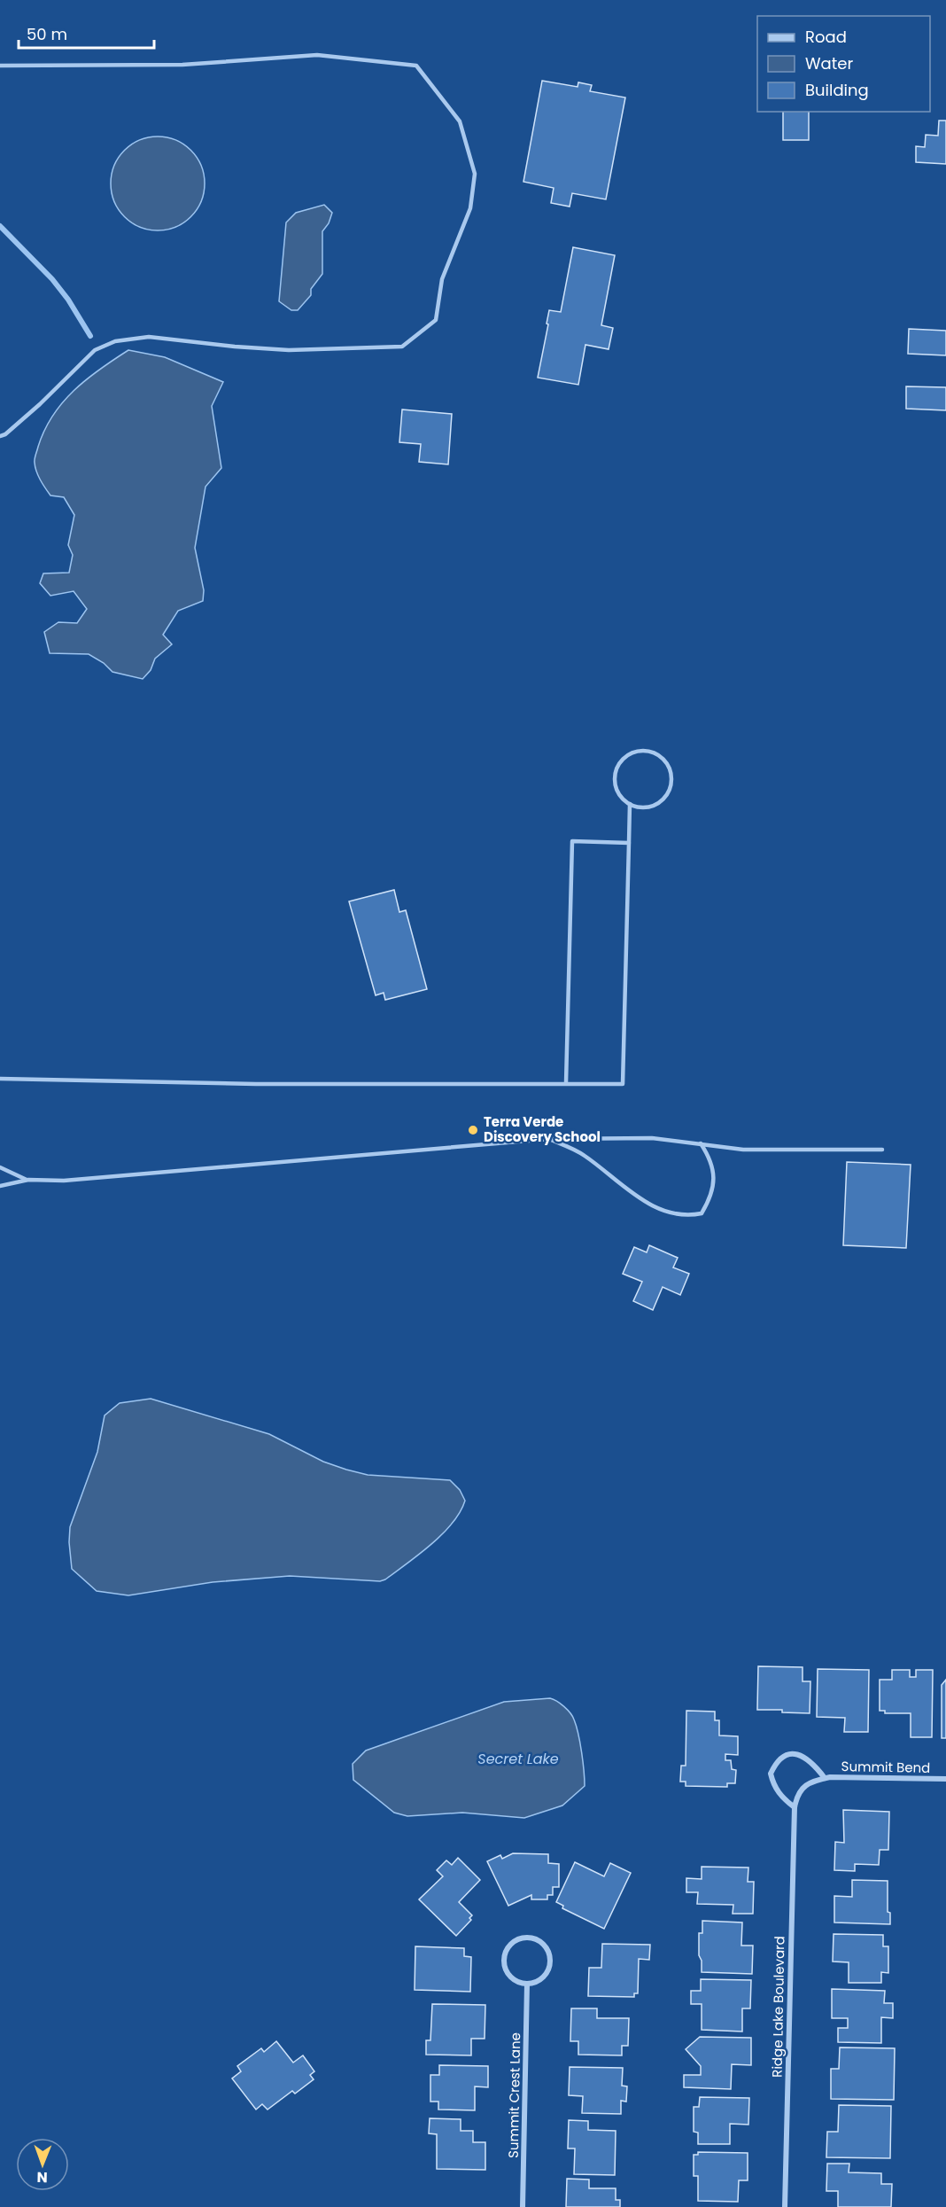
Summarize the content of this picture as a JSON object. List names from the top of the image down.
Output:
{
  "streets": {
    "street": ["Summit Bend", "Ridge Lake Boulevard", "Summit Crest Lane"]
  },
  "crossings": [
    ["Summit Bend", "Ridge Lake Boulevard"]
  ],
  "water": ["Secret Lake"],
  "places": ["Terra Verde Discovery School"],
  "legend": ["Road", "Water", "Building"],
  "scale_bar": "50 m",
  "north": "bottom"
}
